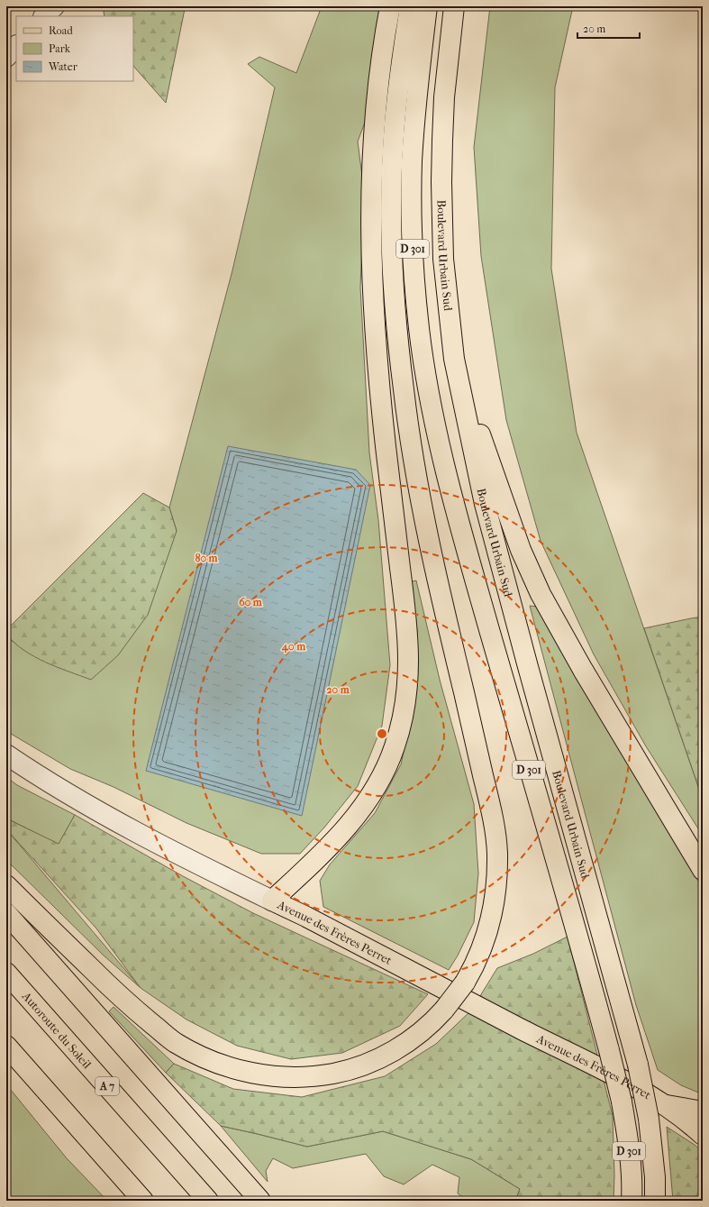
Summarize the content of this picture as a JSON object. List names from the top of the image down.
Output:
{
  "streets": {
    "main road": [
      "D 301",
      "Boulevard Urbain Sud",
      "Avenue des Frères Perret",
      "Autoroute du Soleil",
      "A 7"
    ]
  },
  "legend": ["Road", "Park", "Water"],
  "scale_bar": "20 m",
  "rings": [
    "80 m",
    "60 m",
    "40 m",
    "20 m"
  ]
}
